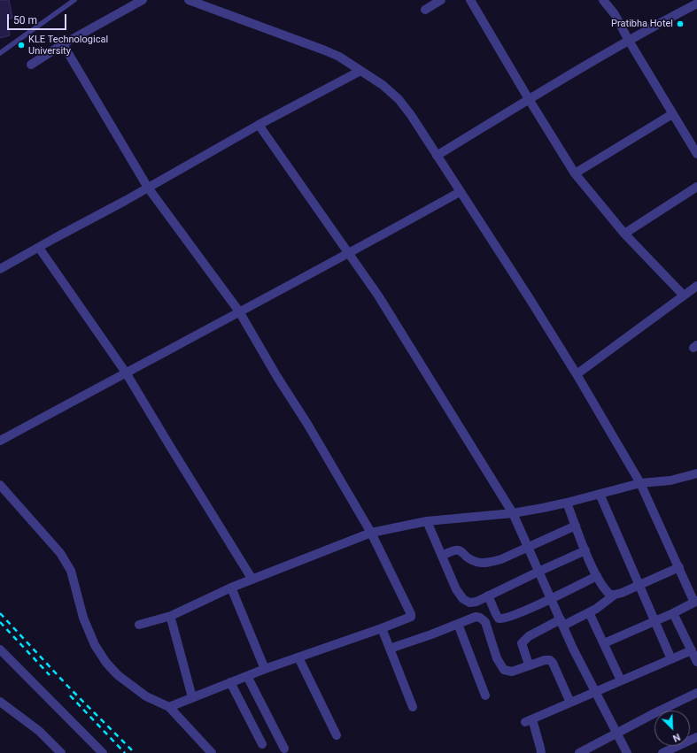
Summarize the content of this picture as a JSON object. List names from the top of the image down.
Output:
{
  "places": ["Pratibha Hotel", "KLE Technological University"],
  "scale_bar": "50 m",
  "north": "bottom right"
}
